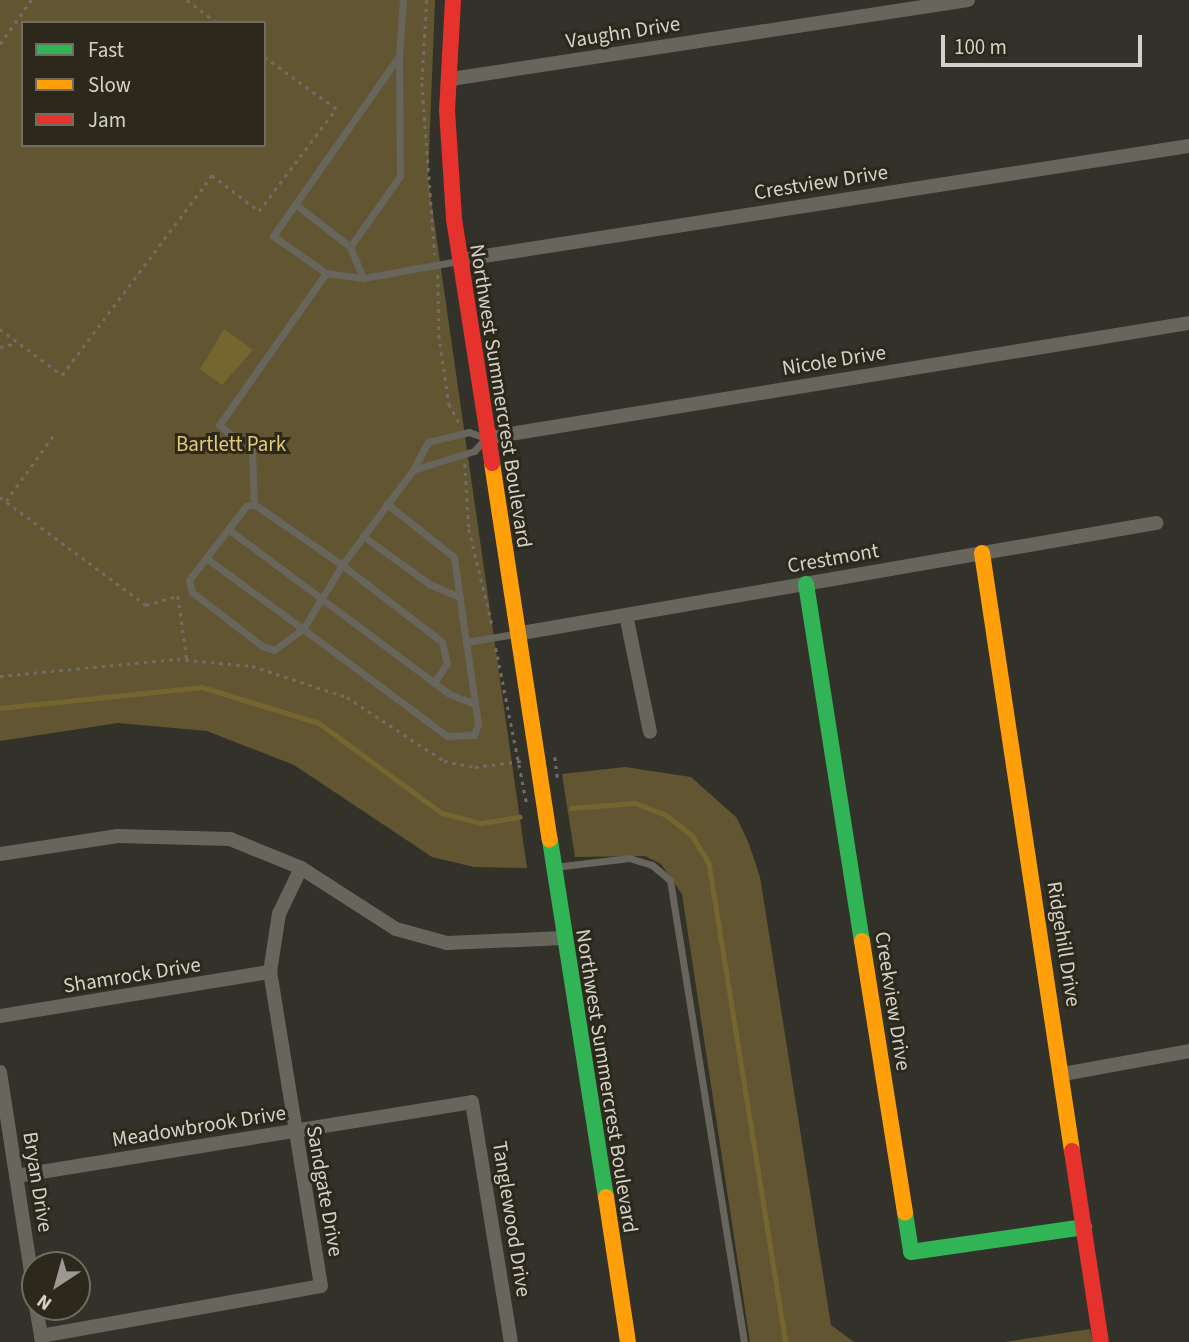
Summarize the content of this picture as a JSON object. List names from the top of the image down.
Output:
{
  "streets": {
    "street": [
      "Vaughn Drive",
      "Crestview Drive",
      "Nicole Drive",
      "Northwest Summercrest Boulevard",
      "Crestmont",
      "Ridgehill Drive",
      "Shamrock Drive",
      "Creekview Drive",
      "Meadowbrook Drive",
      "Bryan Drive",
      "Sandgate Drive",
      "Tanglewood Drive"
    ]
  },
  "crossings": [
    ["Vaughn Drive", "Northwest Summercrest Boulevard"],
    ["Crestview Drive", "Northwest Summercrest Boulevard"],
    ["Nicole Drive", "Northwest Summercrest Boulevard"],
    ["Northwest Summercrest Boulevard", "Crestmont"],
    ["Crestmont", "Ridgehill Drive"],
    ["Crestmont", "Creekview Drive"],
    ["Ridgehill Drive", "Creekview Drive"],
    ["Shamrock Drive", "Sandgate Drive"],
    ["Meadowbrook Drive", "Bryan Drive"],
    ["Meadowbrook Drive", "Sandgate Drive"],
    ["Meadowbrook Drive", "Tanglewood Drive"]
  ],
  "parks": ["Bartlett Park"],
  "legend": ["Fast", "Slow", "Jam"],
  "scale_bar": "100 m",
  "north": "bottom left"
}
